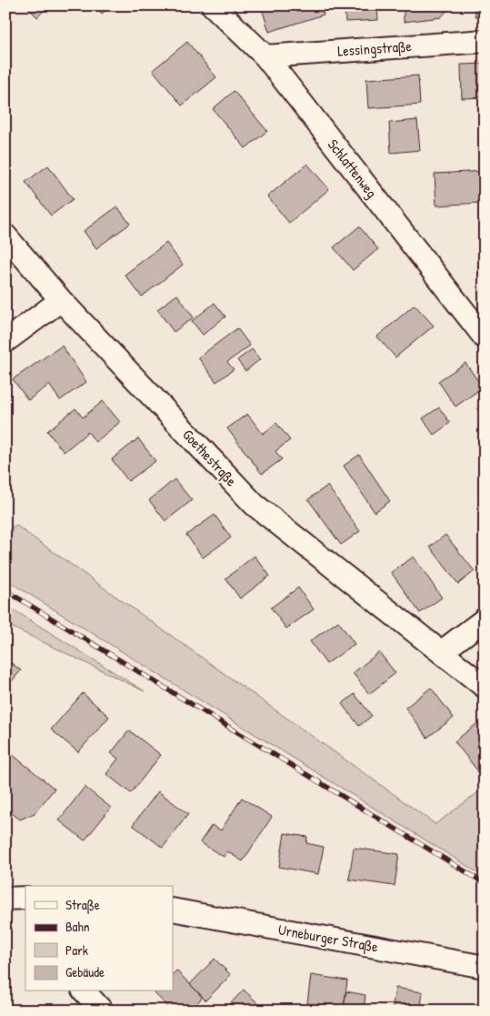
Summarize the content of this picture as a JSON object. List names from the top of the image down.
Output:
{
  "streets": {
    "street": [
      "Lessingstraße",
      "Schlattenweg",
      "Goethestraße",
      "Urneburger Straße"
    ]
  },
  "crossings": [
    ["Lessingstraße", "Schlattenweg"]
  ],
  "legend": [
    "Straße",
    "Bahn",
    "Park",
    "Gebäude"
  ]
}
